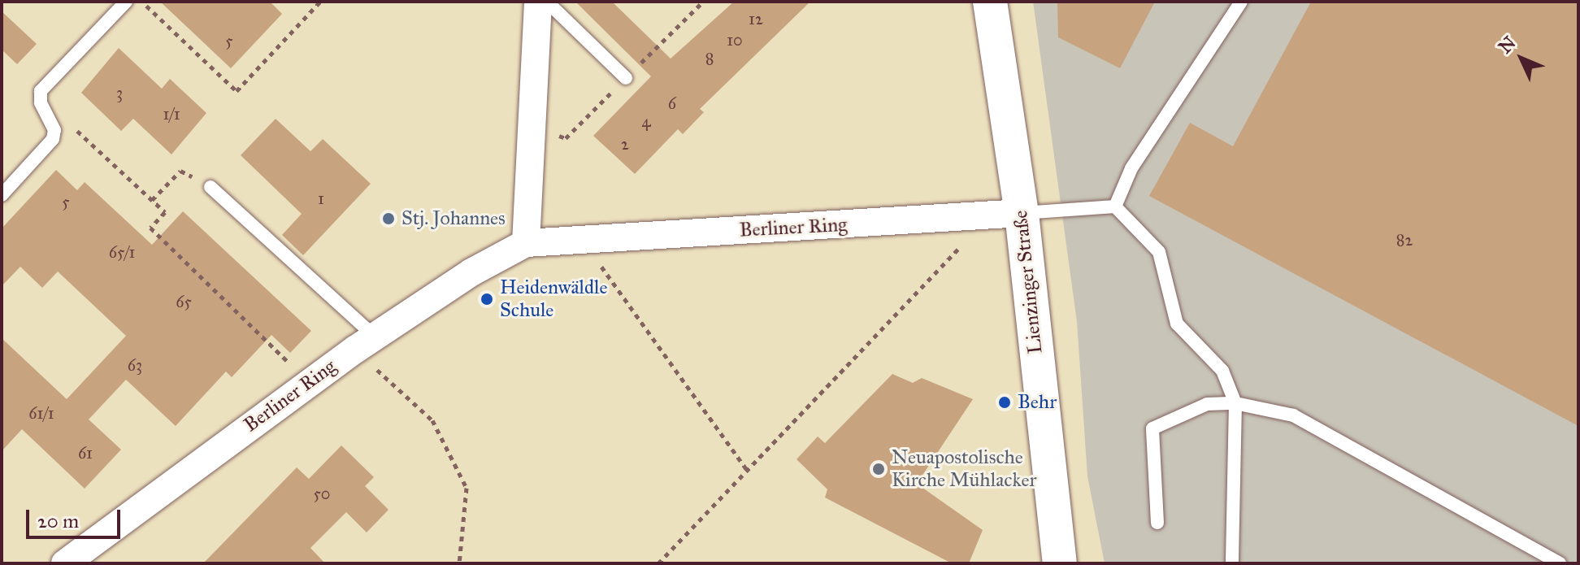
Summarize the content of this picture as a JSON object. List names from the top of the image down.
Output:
{
  "streets": {
    "street": ["Berliner Ring", "Lienzinger Straße"]
  },
  "crossings": [
    ["Berliner Ring", "Lienzinger Straße"]
  ],
  "places": [
    "Stj. Johannes",
    "Heidenwäldle Schule",
    "Behr",
    "Neuapostolische Kirche Mühlacker"
  ],
  "house_numbers": [
    "12",
    "10",
    "5",
    "8",
    "3",
    "6",
    "1/1",
    "4",
    "2",
    "1",
    "5",
    "82",
    "65/1",
    "65",
    "63",
    "61/1",
    "61",
    "50"
  ],
  "scale_bar": "20 m",
  "north": "top left"
}
